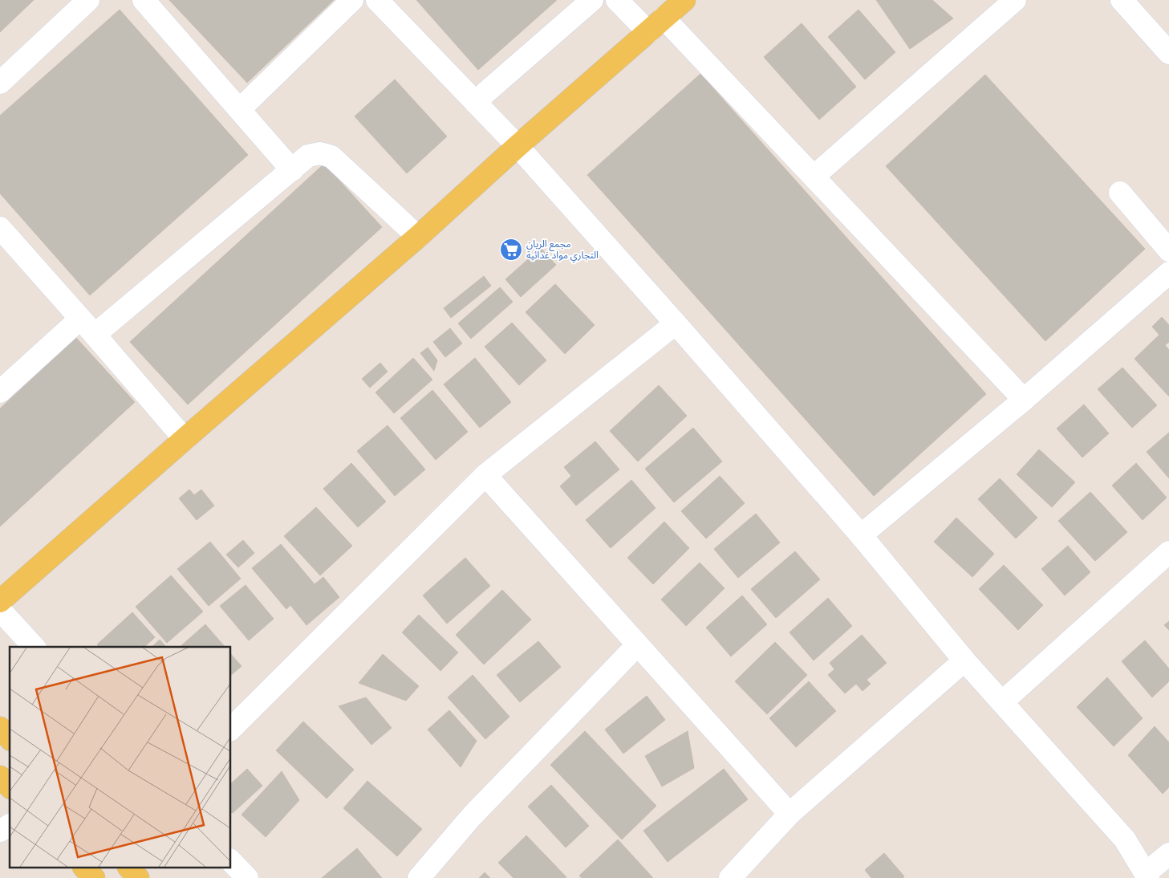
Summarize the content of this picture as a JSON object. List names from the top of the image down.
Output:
{
  "places": {
    "supermarket": ["مجمع الريان التجاري مواد غدائية"]
  }
}
